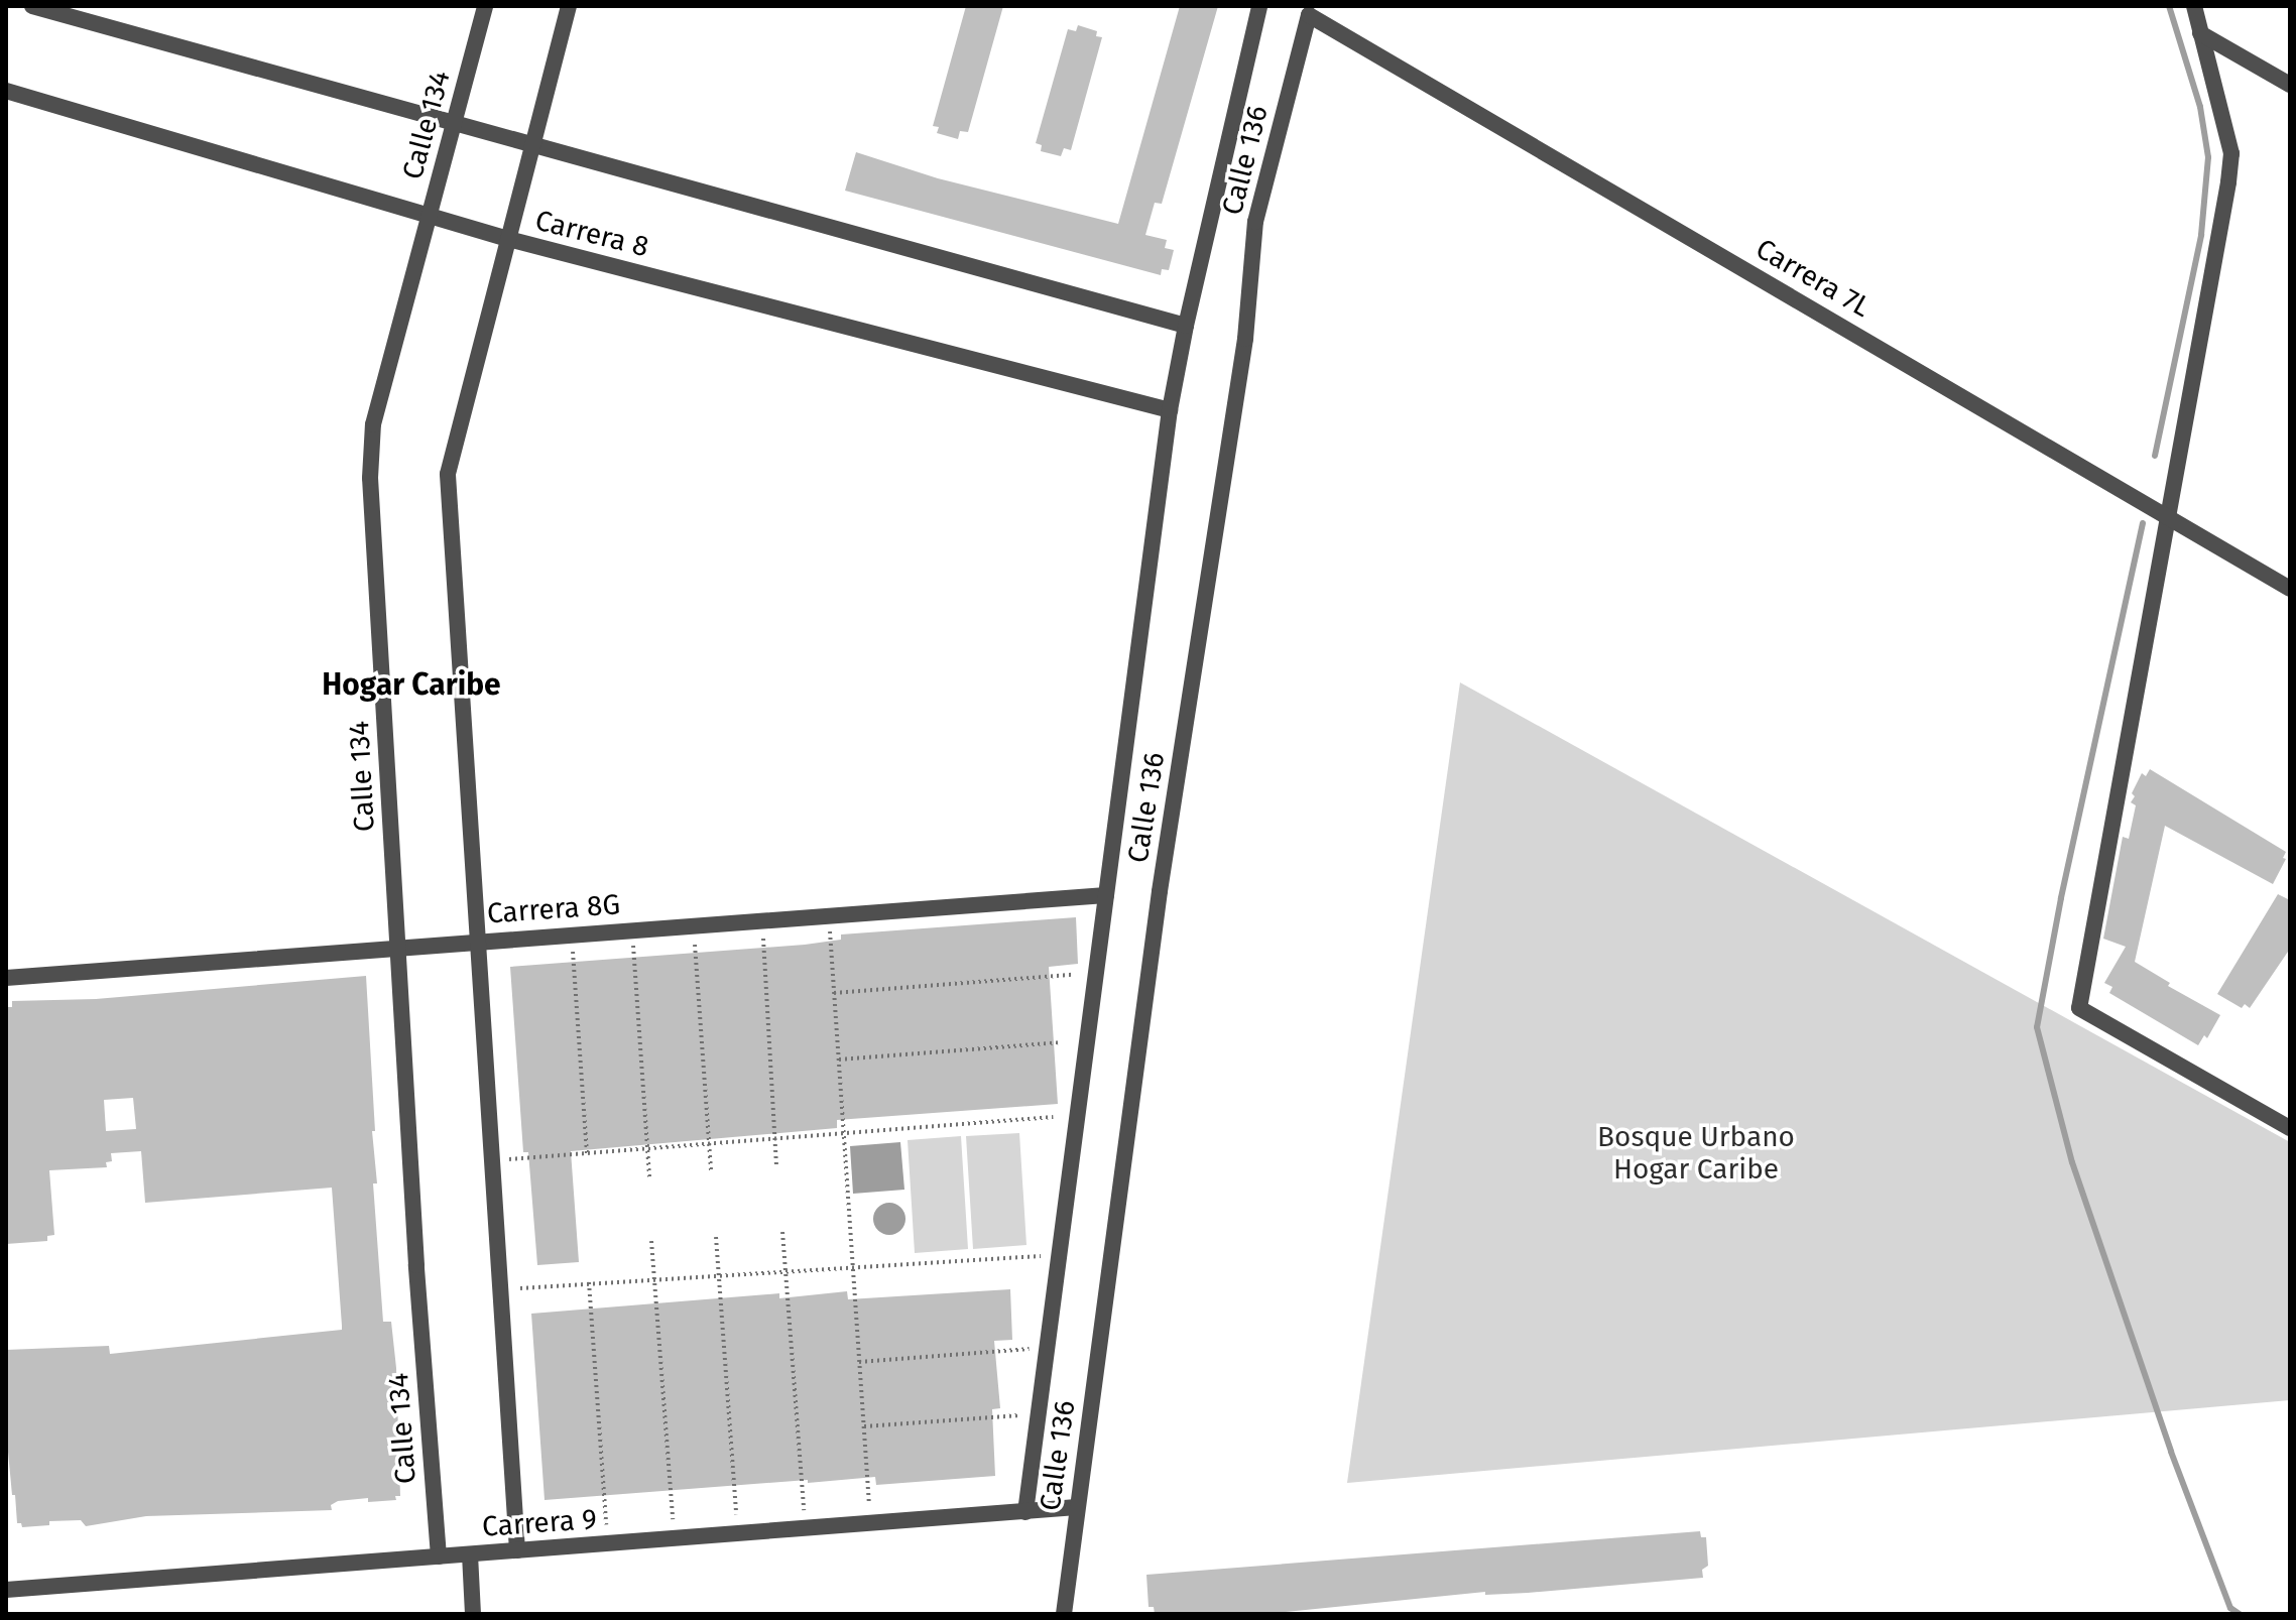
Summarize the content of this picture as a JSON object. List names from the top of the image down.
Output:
{
  "streets": {
    "street": [
      "Calle 134",
      "Calle 136",
      "Carrera 8",
      "Carrera 7L",
      "Carrera 8G",
      "Carrera 9"
    ]
  },
  "crossings": [
    ["Calle 134", "Carrera 8"],
    ["Calle 134", "Carrera 8G"],
    ["Calle 134", "Carrera 9"],
    ["Calle 136", "Carrera 8"],
    ["Calle 136", "Carrera 7L"],
    ["Calle 136", "Carrera 8G"],
    ["Calle 136", "Carrera 9"]
  ],
  "districts": ["Hogar Caribe"],
  "parks": ["Bosque Urbano Hogar Caribe"]
}
